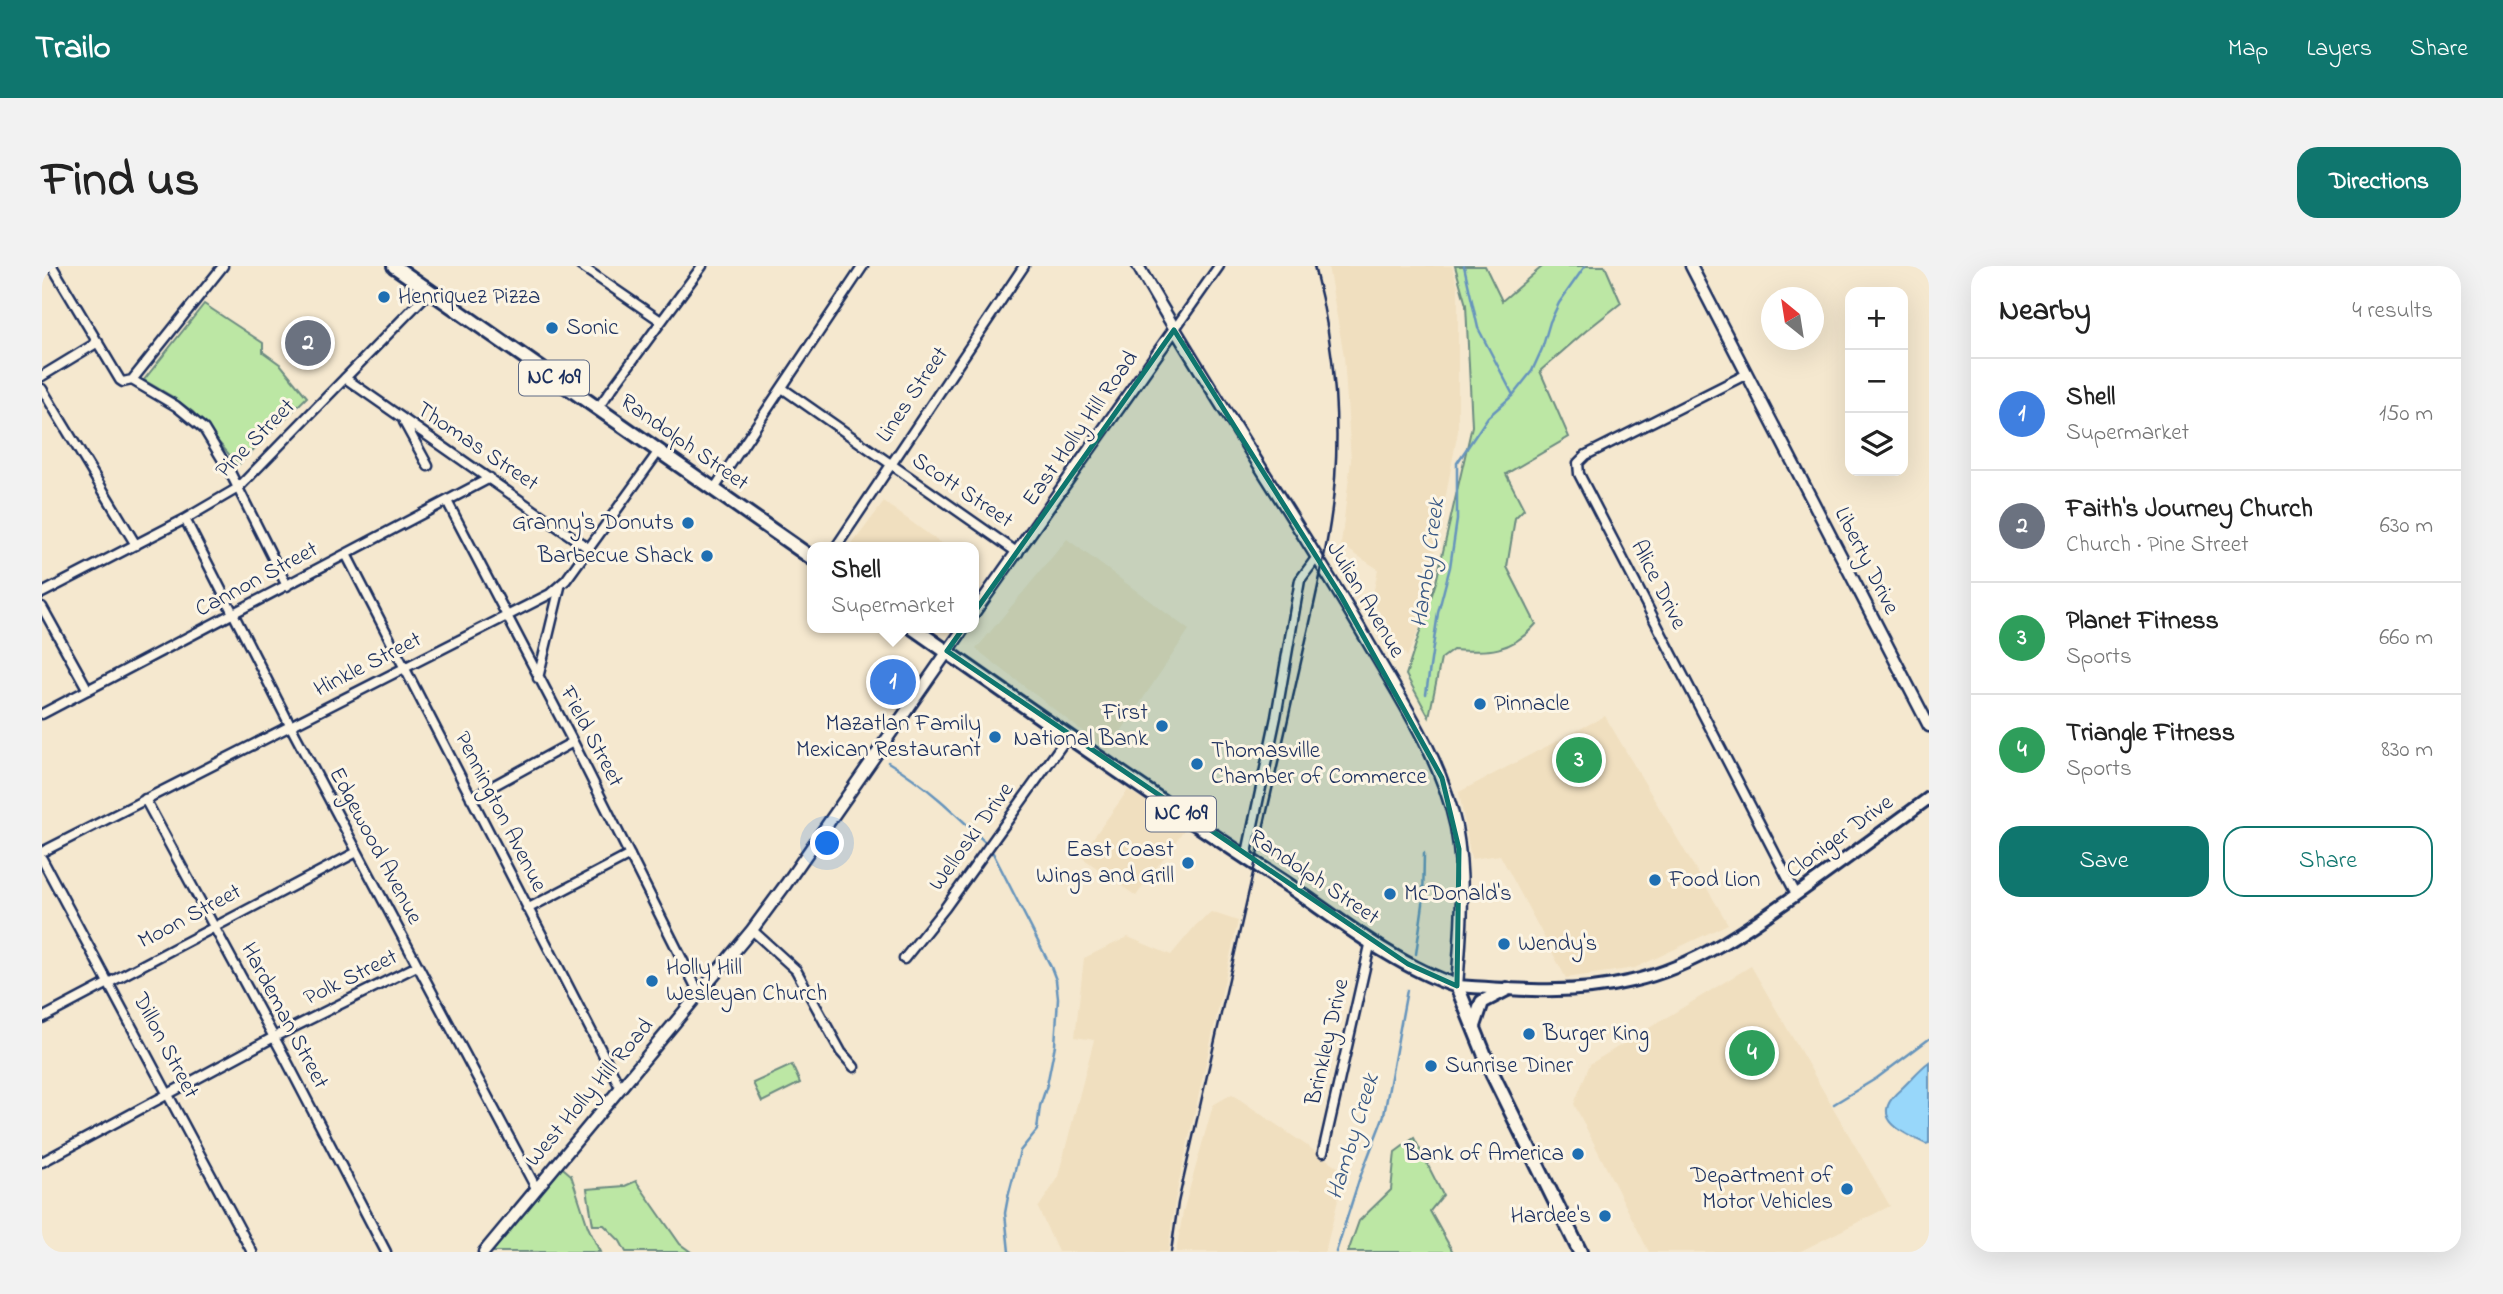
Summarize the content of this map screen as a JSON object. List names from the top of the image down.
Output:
{
  "streets": {
    "main road": ["NC 109", "Randolph Street", "Cloniger Drive"],
    "street": [
      "Lines Street",
      "East Holly Hill Road",
      "Pine Street",
      "Thomas Street",
      "Scott Street",
      "Liberty Drive",
      "Cannon Street",
      "Alice Drive",
      "Julian Avenue",
      "Hinkle Street",
      "Field Street",
      "Pennington Avenue",
      "Welloski Drive",
      "Edgewood Avenue",
      "Moon Street",
      "Polk Street",
      "Hardeman Street",
      "Brinkley Drive",
      "Dillon Street",
      "West Holly Hill Road"
    ]
  },
  "crossings": [
    ["Lines Street", "Scott Street"],
    ["East Holly Hill Road", "Scott Street"],
    ["East Holly Hill Road", "Julian Avenue"],
    ["Pine Street", "Randolph Street"],
    ["Pine Street", "Thomas Street"],
    ["Pine Street", "Edgewood Avenue"],
    ["Randolph Street", "Julian Avenue"],
    ["Randolph Street", "Hinkle Street"],
    ["Randolph Street", "Welloski Drive"],
    ["Randolph Street", "Cloniger Drive"],
    ["Randolph Street", "Brinkley Drive"],
    ["Randolph Street", "West Holly Hill Road"],
    ["Thomas Street", "Cannon Street"],
    ["Thomas Street", "Hinkle Street"],
    ["Liberty Drive", "Alice Drive"],
    ["Cannon Street", "Field Street"],
    ["Cannon Street", "Pennington Avenue"],
    ["Cannon Street", "Edgewood Avenue"],
    ["Alice Drive", "Cloniger Drive"],
    ["Julian Avenue", "Cloniger Drive"],
    ["Hinkle Street", "Field Street"],
    ["Hinkle Street", "Pennington Avenue"],
    ["Hinkle Street", "Edgewood Avenue"],
    ["Hinkle Street", "Hardeman Street"],
    ["Field Street", "West Holly Hill Road"],
    ["Pennington Avenue", "West Holly Hill Road"],
    ["Edgewood Avenue", "Moon Street"],
    ["Edgewood Avenue", "Polk Street"],
    ["Edgewood Avenue", "West Holly Hill Road"],
    ["Moon Street", "Hardeman Street"],
    ["Moon Street", "Dillon Street"],
    ["Polk Street", "Hardeman Street"],
    ["Polk Street", "Dillon Street"]
  ],
  "water": ["Hamby Creek"],
  "places": [
    "Henriquez Pizza",
    "Sonic",
    "Granny's Donuts",
    "Barbecue Shack",
    "Pinnacle",
    "First National Bank",
    "Mazatlan Family Mexican Restaurant",
    "Thomasville Chamber of Commerce",
    "East Coast Wings and Grill",
    "Food Lion",
    "McDonald's",
    "Wendy's",
    "Holly Hill Wesleyan Church",
    "Burger King",
    "Sunrise Diner",
    "Bank of America",
    "Department of Motor Vehicles",
    "Hardee's"
  ],
  "north": "top left",
  "page": {
    "header": "Trailo",
    "nav": ["Map", "Layers", "Share"],
    "title": "Find us",
    "buttons": [
      "Directions",
      ["Save", "Share"]
    ],
    "heading": ["Nearby", "4 results"],
    "map_buttons": ["+", "−"],
    "pins": [
      "2",
      "1",
      "3",
      "4"
    ],
    "list": [
      {
        "mark": "1",
        "name": "Shell",
        "note": "Supermarket",
        "value": "150 m"
      },
      {
        "mark": "2",
        "name": "Faith's Journey Church",
        "note": "Church · Pine Street",
        "value": "630 m"
      },
      {
        "mark": "3",
        "name": "Planet Fitness",
        "note": "Sports",
        "value": "660 m"
      },
      {
        "mark": "4",
        "name": "Triangle Fitness",
        "note": "Sports",
        "value": "830 m"
      }
    ],
    "popup": ["Shell", "Supermarket"]
  }
}
